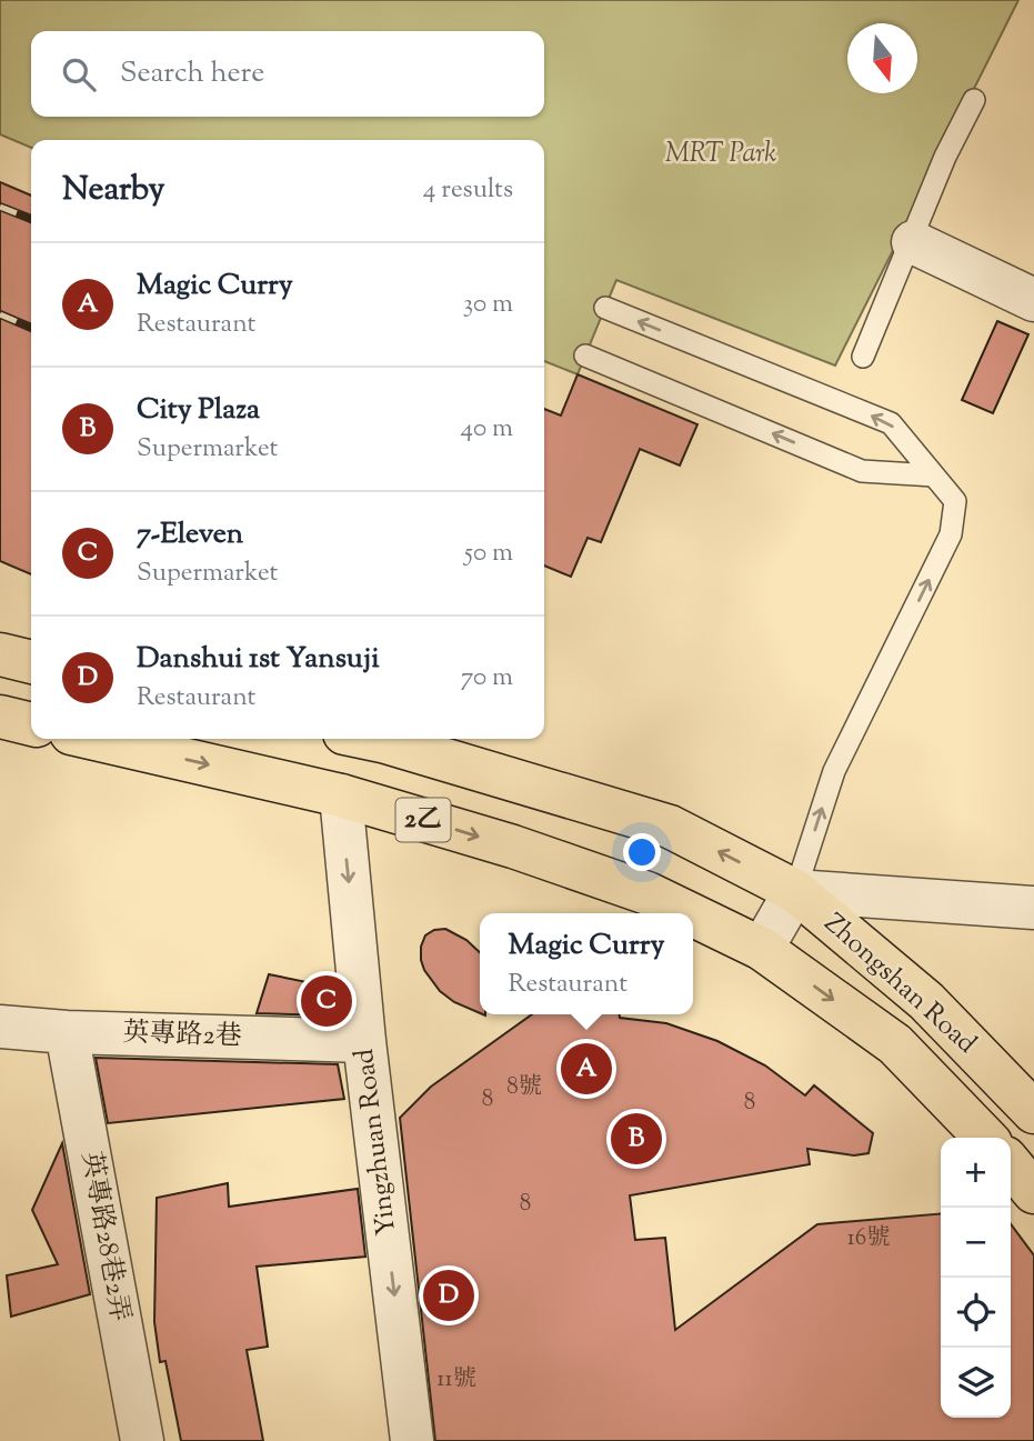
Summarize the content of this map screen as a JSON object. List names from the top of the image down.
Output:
{
  "streets": {
    "main road": ["2乙", "Zhongshan Road"],
    "street": ["英專路2巷", "Yingzhuan Road", "英專路28巷2弄"]
  },
  "crossings": [
    ["2乙", "Zhongshan Road"],
    ["2乙", "Yingzhuan Road"],
    ["英專路2巷", "Yingzhuan Road"],
    ["英專路2巷", "英專路28巷2弄"]
  ],
  "one_way": ["Yingzhuan Road"],
  "parks": ["MRT Park"],
  "house_numbers": [
    "8號",
    "8",
    "8",
    "8",
    "16號",
    "11號"
  ],
  "north": "bottom",
  "page": {
    "search": "Search here",
    "heading": ["Nearby", "4 results"],
    "list": [
      {
        "mark": "A",
        "name": "Magic Curry",
        "note": "Restaurant",
        "value": "30 m"
      },
      {
        "mark": "B",
        "name": "City Plaza",
        "note": "Supermarket",
        "value": "40 m"
      },
      {
        "mark": "C",
        "name": "7-Eleven",
        "note": "Supermarket",
        "value": "50 m"
      },
      {
        "mark": "D",
        "name": "Danshui 1st Yansuji",
        "note": "Restaurant",
        "value": "70 m"
      }
    ],
    "popup": ["Magic Curry", "Restaurant"],
    "pins": [
      "C",
      "A",
      "B",
      "D"
    ],
    "map_buttons": ["+", "−"]
  }
}
